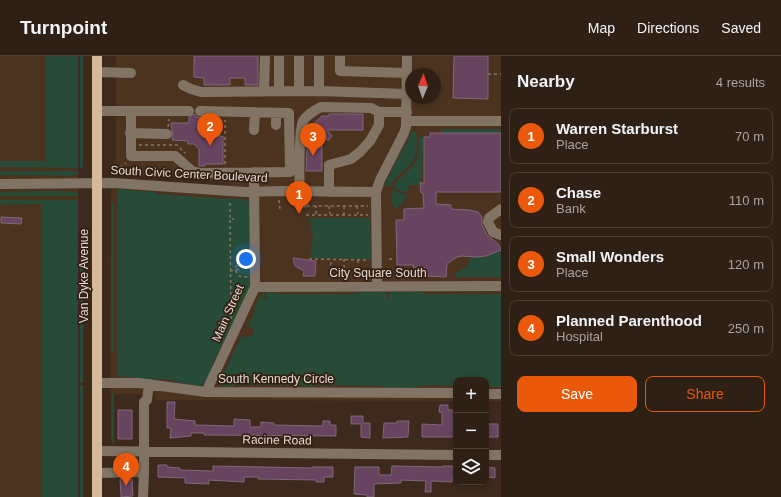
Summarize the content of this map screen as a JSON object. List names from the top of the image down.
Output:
{
  "streets": {
    "main road": ["Van Dyke Avenue"],
    "street": [
      "South Civic Center Boulevard",
      "City Square South",
      "Main Street",
      "South Kennedy Circle",
      "Racine Road"
    ]
  },
  "crossings": [
    ["South Civic Center Boulevard", "Van Dyke Avenue"],
    ["South Civic Center Boulevard", "Main Street"],
    ["City Square South", "Main Street"],
    ["Van Dyke Avenue", "South Kennedy Circle"],
    ["Van Dyke Avenue", "Racine Road"],
    ["Main Street", "South Kennedy Circle"]
  ],
  "north": "top",
  "page": {
    "header": "Turnpoint",
    "nav": ["Map", "Directions", "Saved"],
    "heading": ["Nearby", "4 results"],
    "list": [
      {
        "mark": "1",
        "name": "Warren Starburst",
        "note": "Place",
        "value": "70 m"
      },
      {
        "mark": "2",
        "name": "Chase",
        "note": "Bank",
        "value": "110 m"
      },
      {
        "mark": "3",
        "name": "Small Wonders",
        "note": "Place",
        "value": "120 m"
      },
      {
        "mark": "4",
        "name": "Planned Parenthood",
        "note": "Hospital",
        "value": "250 m"
      }
    ],
    "pins": [
      "2",
      "3",
      "1",
      "4"
    ],
    "buttons": ["Save", "Share"],
    "map_buttons": ["+", "−"]
  }
}
